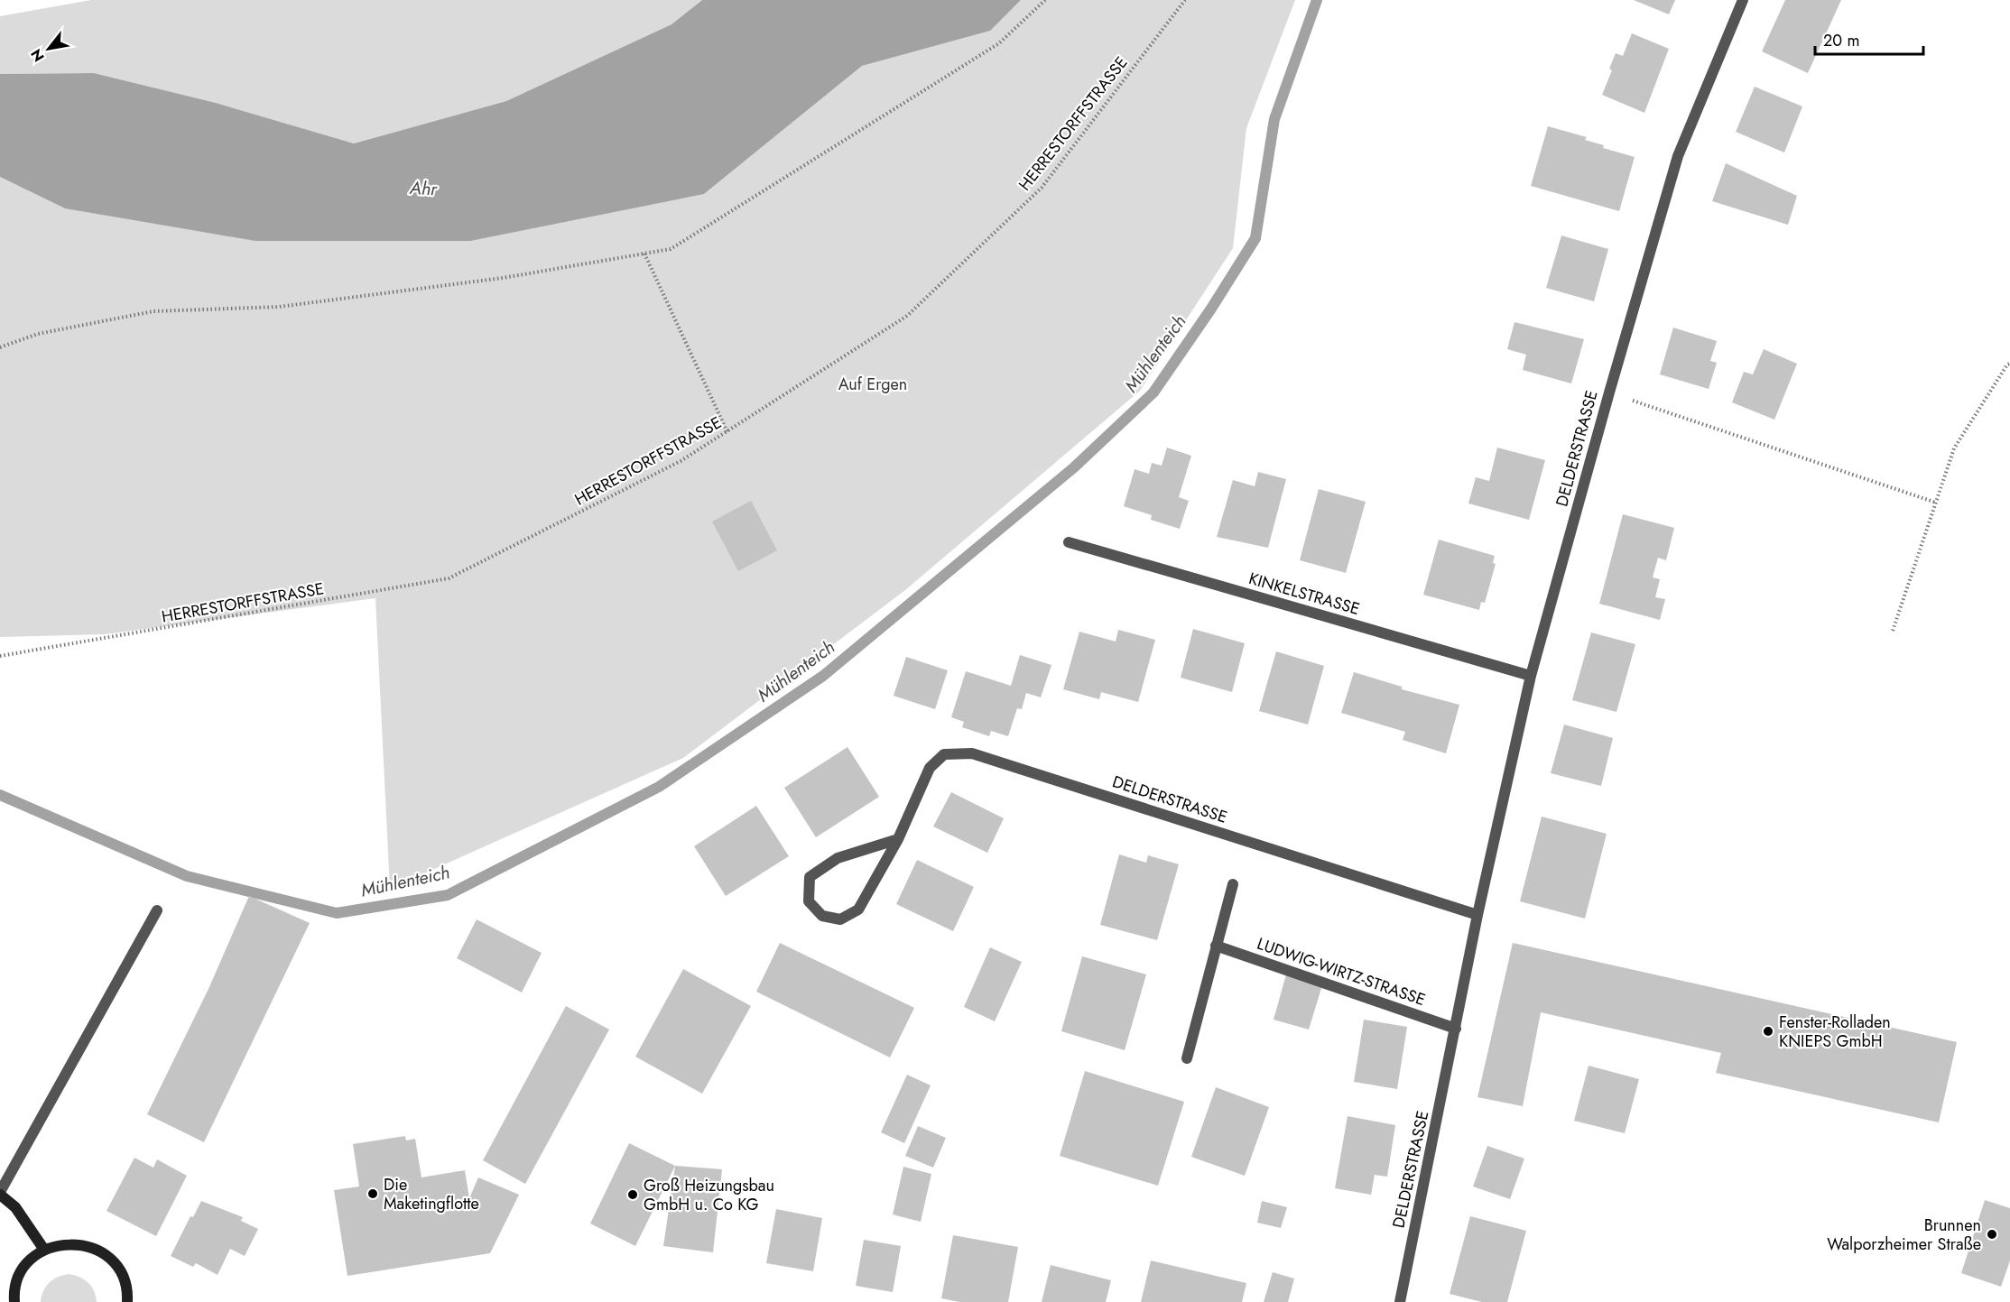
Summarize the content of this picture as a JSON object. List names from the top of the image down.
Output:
{
  "streets": {
    "street": ["DELDERSTRASSE", "KINKELSTRASSE", "LUDWIG-WIRTZ-STRASSE"],
    "path": ["HERRESTORFFSTRASSE"]
  },
  "crossings": [
    ["DELDERSTRASSE", "KINKELSTRASSE"],
    ["DELDERSTRASSE", "LUDWIG-WIRTZ-STRASSE"]
  ],
  "water": ["Ahr", "Mühlenteich"],
  "parks": ["Auf Ergen"],
  "places": [
    "Fenster-Rolladen KNIEPS GmbH",
    "Die Maketingflotte",
    "Groß Heizungsbau GmbH u. Co KG",
    "Brunnen Walporzheimer Straße"
  ],
  "scale_bar": "20 m",
  "north": "bottom left"
}
